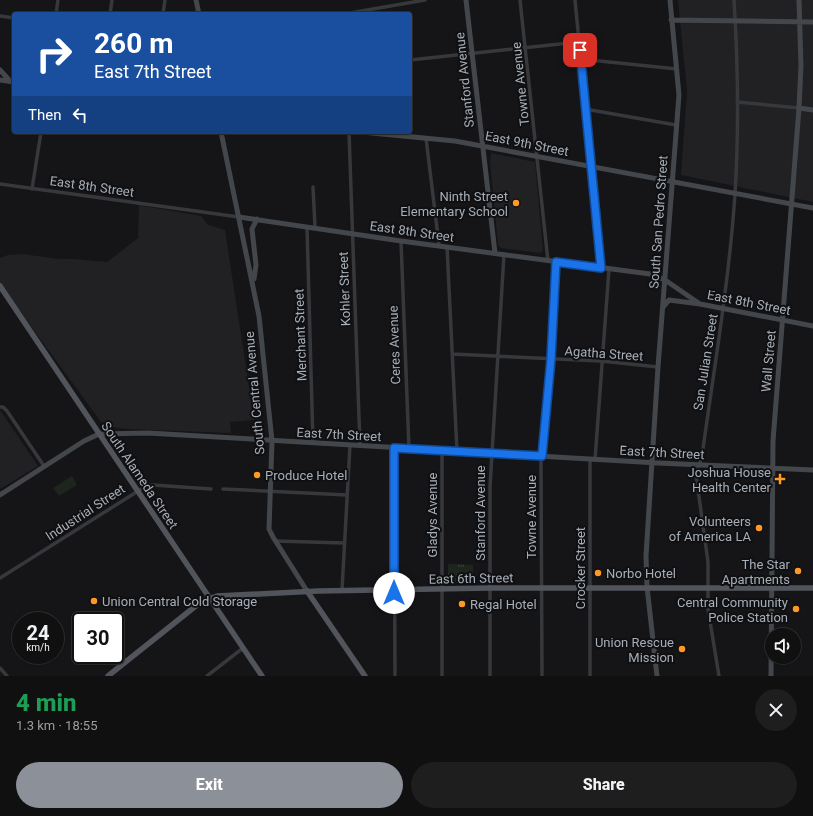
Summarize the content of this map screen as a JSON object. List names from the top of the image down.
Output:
{
  "streets": {
    "main road": [
      "Stanford Avenue",
      "East 9th Street",
      "East 8th Street",
      "South San Pedro Street",
      "Wall Street",
      "South Central Avenue",
      "East 7th Street",
      "South Alameda Street",
      "East 6th Street"
    ],
    "street": [
      "Towne Avenue",
      "Kohler Street",
      "Merchant Street",
      "Ceres Avenue",
      "Agatha Street",
      "San Julian Street",
      "Industrial Street",
      "Gladys Avenue",
      "Crocker Street"
    ]
  },
  "crossings": [
    ["Stanford Avenue", "East 9th Street"],
    ["Stanford Avenue", "East 8th Street"],
    ["Stanford Avenue", "Agatha Street"],
    ["Stanford Avenue", "East 7th Street"],
    ["Stanford Avenue", "East 6th Street"],
    ["Towne Avenue", "East 9th Street"],
    ["Towne Avenue", "East 8th Street"],
    ["Towne Avenue", "Agatha Street"],
    ["Towne Avenue", "East 7th Street"],
    ["Towne Avenue", "East 6th Street"],
    ["East 9th Street", "South San Pedro Street"],
    ["East 9th Street", "Wall Street"],
    ["East 9th Street", "San Julian Street"],
    ["East 8th Street", "South San Pedro Street"],
    ["East 8th Street", "Kohler Street"],
    ["East 8th Street", "Merchant Street"],
    ["East 8th Street", "Ceres Avenue"],
    ["East 8th Street", "Wall Street"],
    ["East 8th Street", "San Julian Street"],
    ["East 8th Street", "South Central Avenue"],
    ["East 8th Street", "Crocker Street"],
    ["South San Pedro Street", "Agatha Street"],
    ["South San Pedro Street", "East 7th Street"],
    ["Kohler Street", "East 7th Street"],
    ["Merchant Street", "East 7th Street"],
    ["Ceres Avenue", "East 7th Street"],
    ["Agatha Street", "Crocker Street"],
    ["Wall Street", "East 7th Street"],
    ["Wall Street", "East 6th Street"],
    ["San Julian Street", "East 7th Street"],
    ["San Julian Street", "East 6th Street"],
    ["South Central Avenue", "East 7th Street"],
    ["South Central Avenue", "East 6th Street"],
    ["East 7th Street", "South Alameda Street"],
    ["East 7th Street", "Gladys Avenue"],
    ["East 7th Street", "Crocker Street"],
    ["South Alameda Street", "Industrial Street"],
    ["South Alameda Street", "East 6th Street"],
    ["Gladys Avenue", "East 6th Street"],
    ["Crocker Street", "East 6th Street"]
  ],
  "places": {
    "other": [
      "Ninth Street Elementary School",
      "Produce Hotel",
      "Volunteers of America LA",
      "The Star Apartments",
      "Norbo Hotel",
      "Union Central Cold Storage",
      "Regal Hotel",
      "Central Community Police Station",
      "Union Rescue Mission"
    ],
    "health": ["Joshua House Health Center"]
  },
  "page": {
    "turn": ["260 m", "East 7th Street"],
    "then": "Then",
    "speed": "24 km/h",
    "limit": "30",
    "heading": ["4 min", "1.3 km · 18:55"],
    "buttons": ["Exit", "Share"]
  }
}
